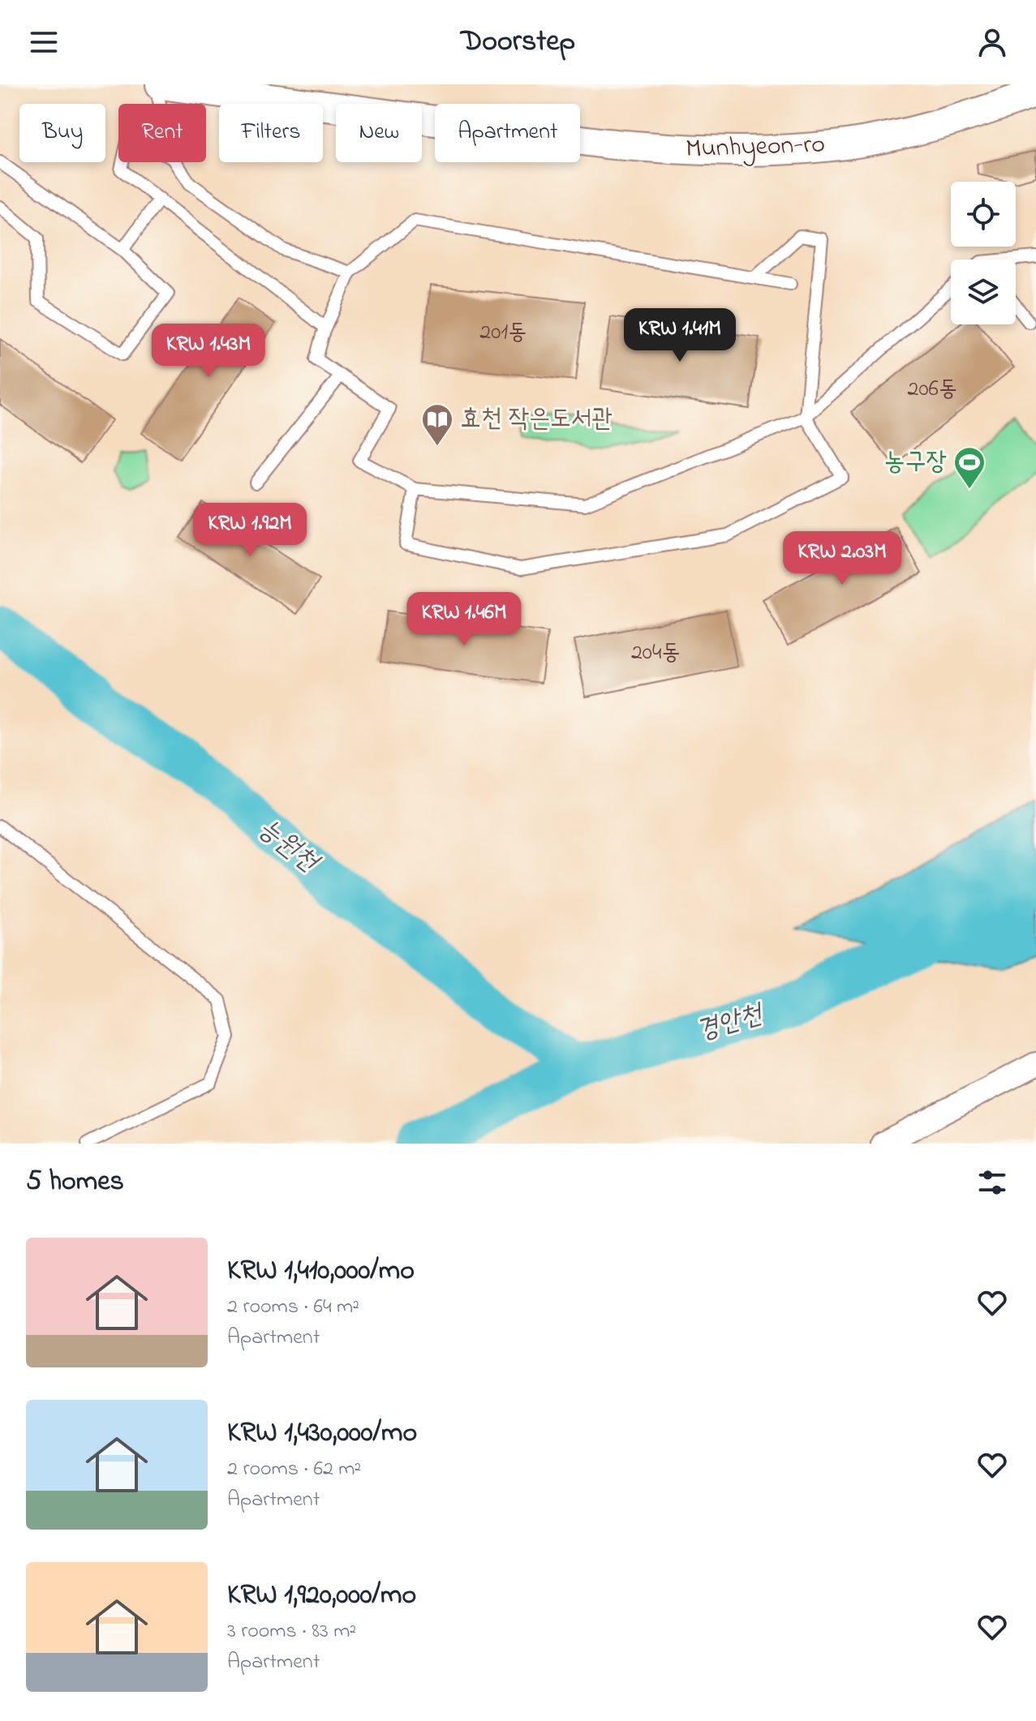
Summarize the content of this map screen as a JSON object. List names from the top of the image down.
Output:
{
  "streets": {
    "street": ["Munhyeon-ro"]
  },
  "water": ["능원천", "경안천"],
  "places": {
    "library": ["효천 작은도서관"],
    "sports": ["농구장"]
  },
  "house_numbers": ["201동", "206동", "204동"],
  "page": {
    "header": "Doorstep",
    "chip": [
      "Buy",
      "Rent",
      "Filters",
      "New",
      "Apartment"
    ],
    "price": [
      "KRW 1.41M",
      "KRW 1.43M",
      "KRW 1.92M",
      "KRW 2.03M",
      "KRW 1.46M"
    ],
    "heading": "5 homes",
    "list": [
      {
        "name": "KRW 1,410,000/mo",
        "note": "2 rooms · 64 m² · Apartment"
      },
      {
        "name": "KRW 1,430,000/mo",
        "note": "2 rooms · 62 m² · Apartment"
      },
      {
        "name": "KRW 1,920,000/mo",
        "note": "3 rooms · 83 m² · Apartment"
      }
    ]
  }
}
